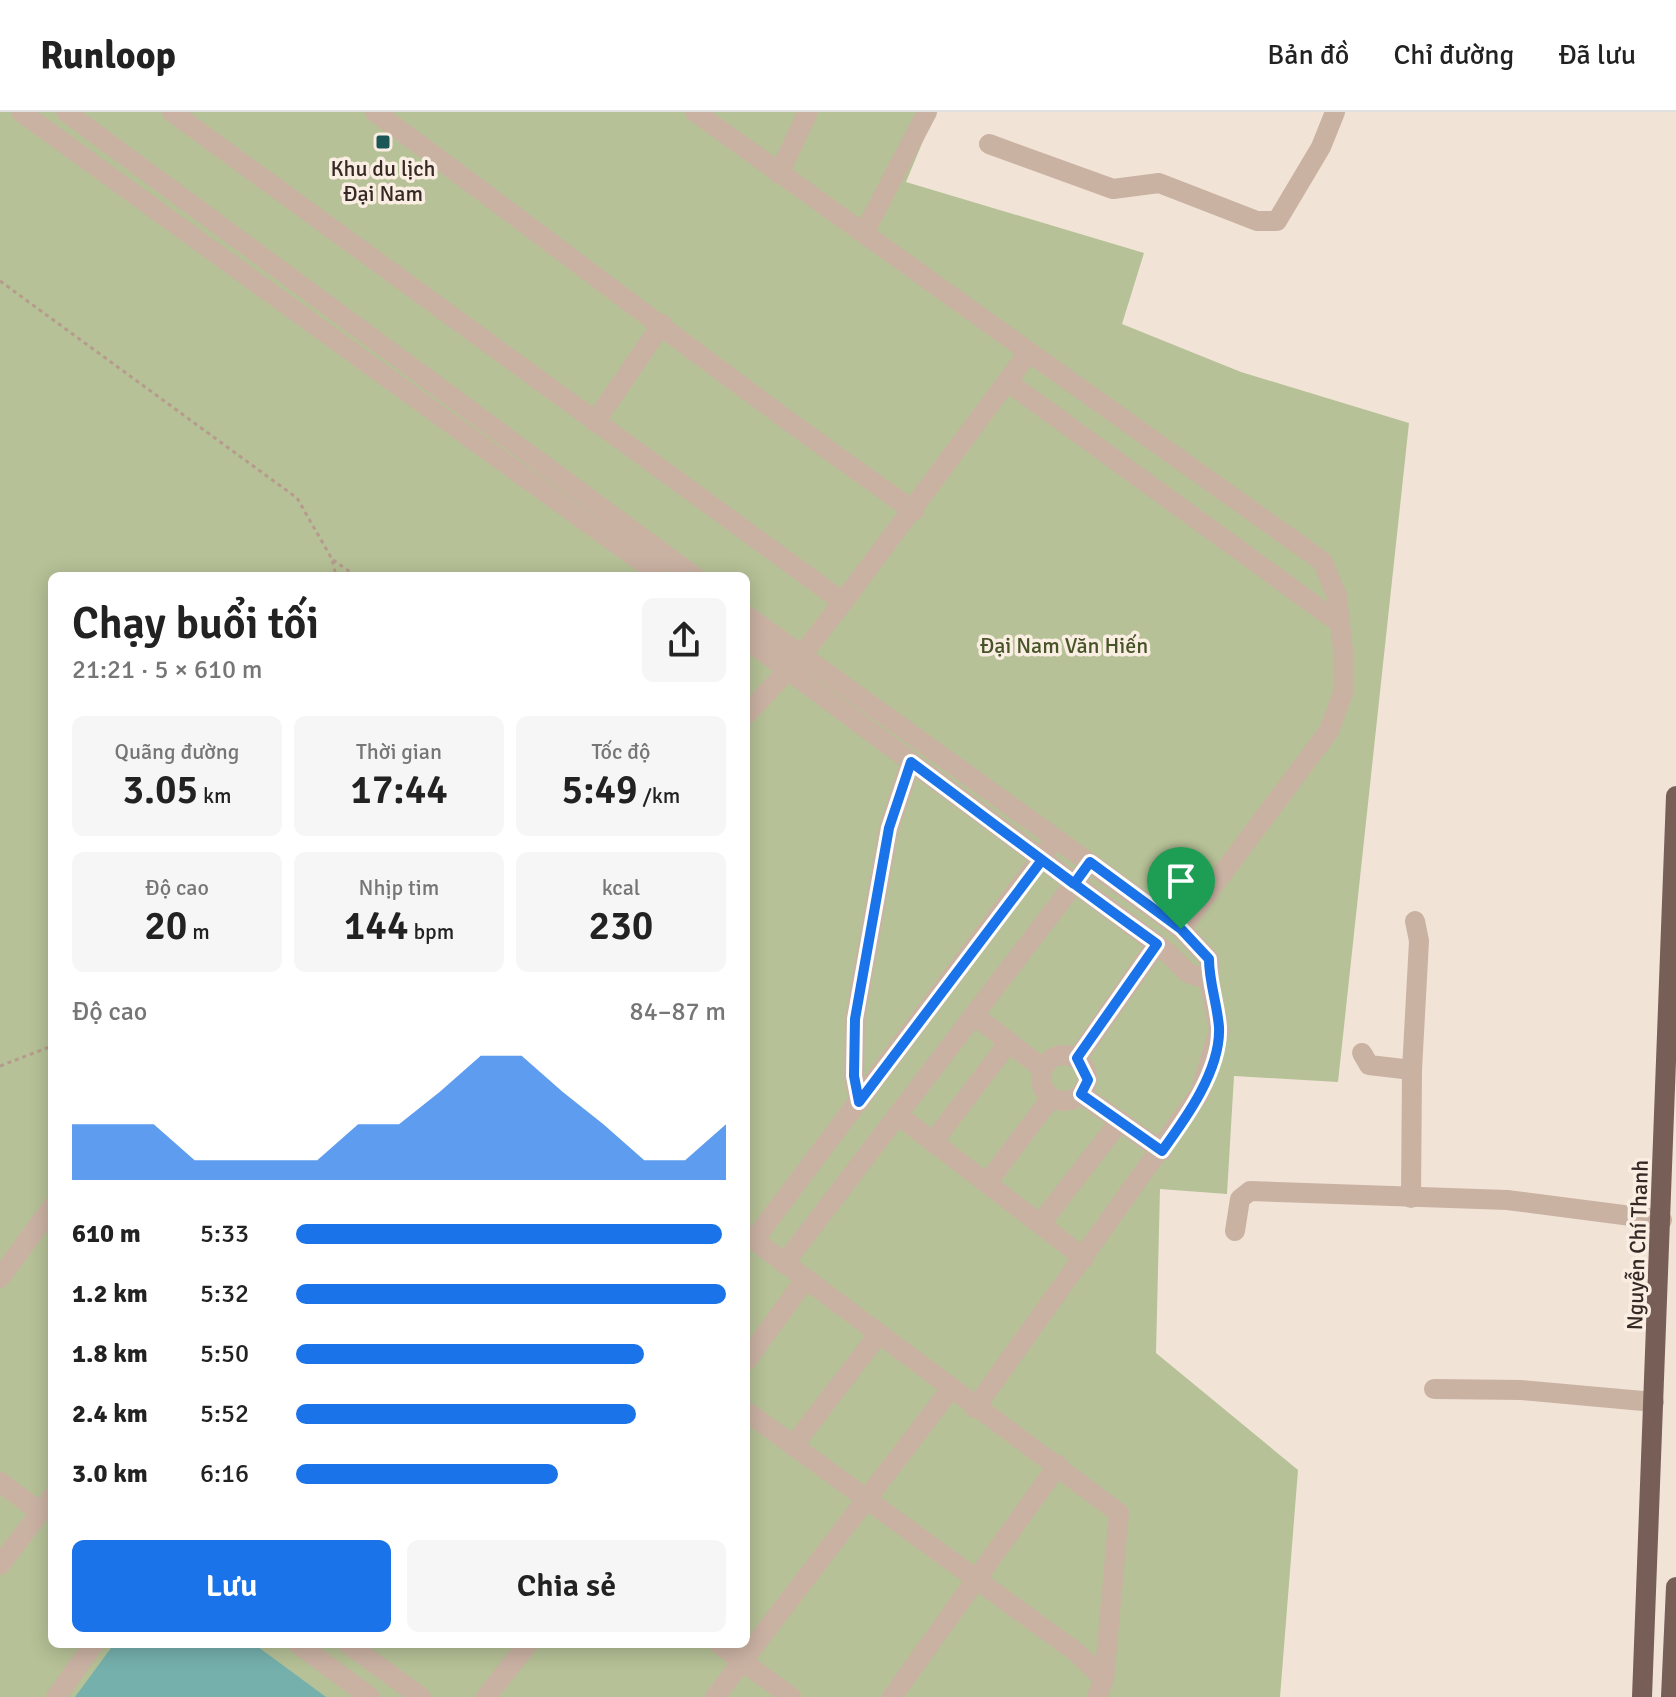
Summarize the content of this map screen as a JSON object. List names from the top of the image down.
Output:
{
  "streets": {
    "main road": ["Nguyễn Chí Thanh"]
  },
  "parks": ["Đại Nam Văn Hiến"],
  "places": {
    "transit": ["Khu du lịch Đại Nam"]
  },
  "page": {
    "header": "Runloop",
    "nav": ["Bản đồ", "Chỉ đường", "Đã lưu"],
    "heading": ["Chạy buổi tối", "21:21 · 5 × 610 m"],
    "stats": [
      ["Quãng đường", "3.05 km"],
      ["Thời gian", "17:44"],
      ["Tốc độ", "5:49 /km"],
      ["Độ cao", "20 m"],
      ["Nhịp tim", "144 bpm"],
      ["kcal", "230"]
    ],
    "chart": ["Độ cao", "84–87 m"],
    "list": [
      {
        "name": "610 m",
        "note": "5:33"
      },
      {
        "name": "1.2 km",
        "note": "5:32"
      },
      {
        "name": "1.8 km",
        "note": "5:50"
      },
      {
        "name": "2.4 km",
        "note": "5:52"
      },
      {
        "name": "3.0 km",
        "note": "6:16"
      }
    ],
    "buttons": ["Lưu", "Chia sẻ"]
  }
}
